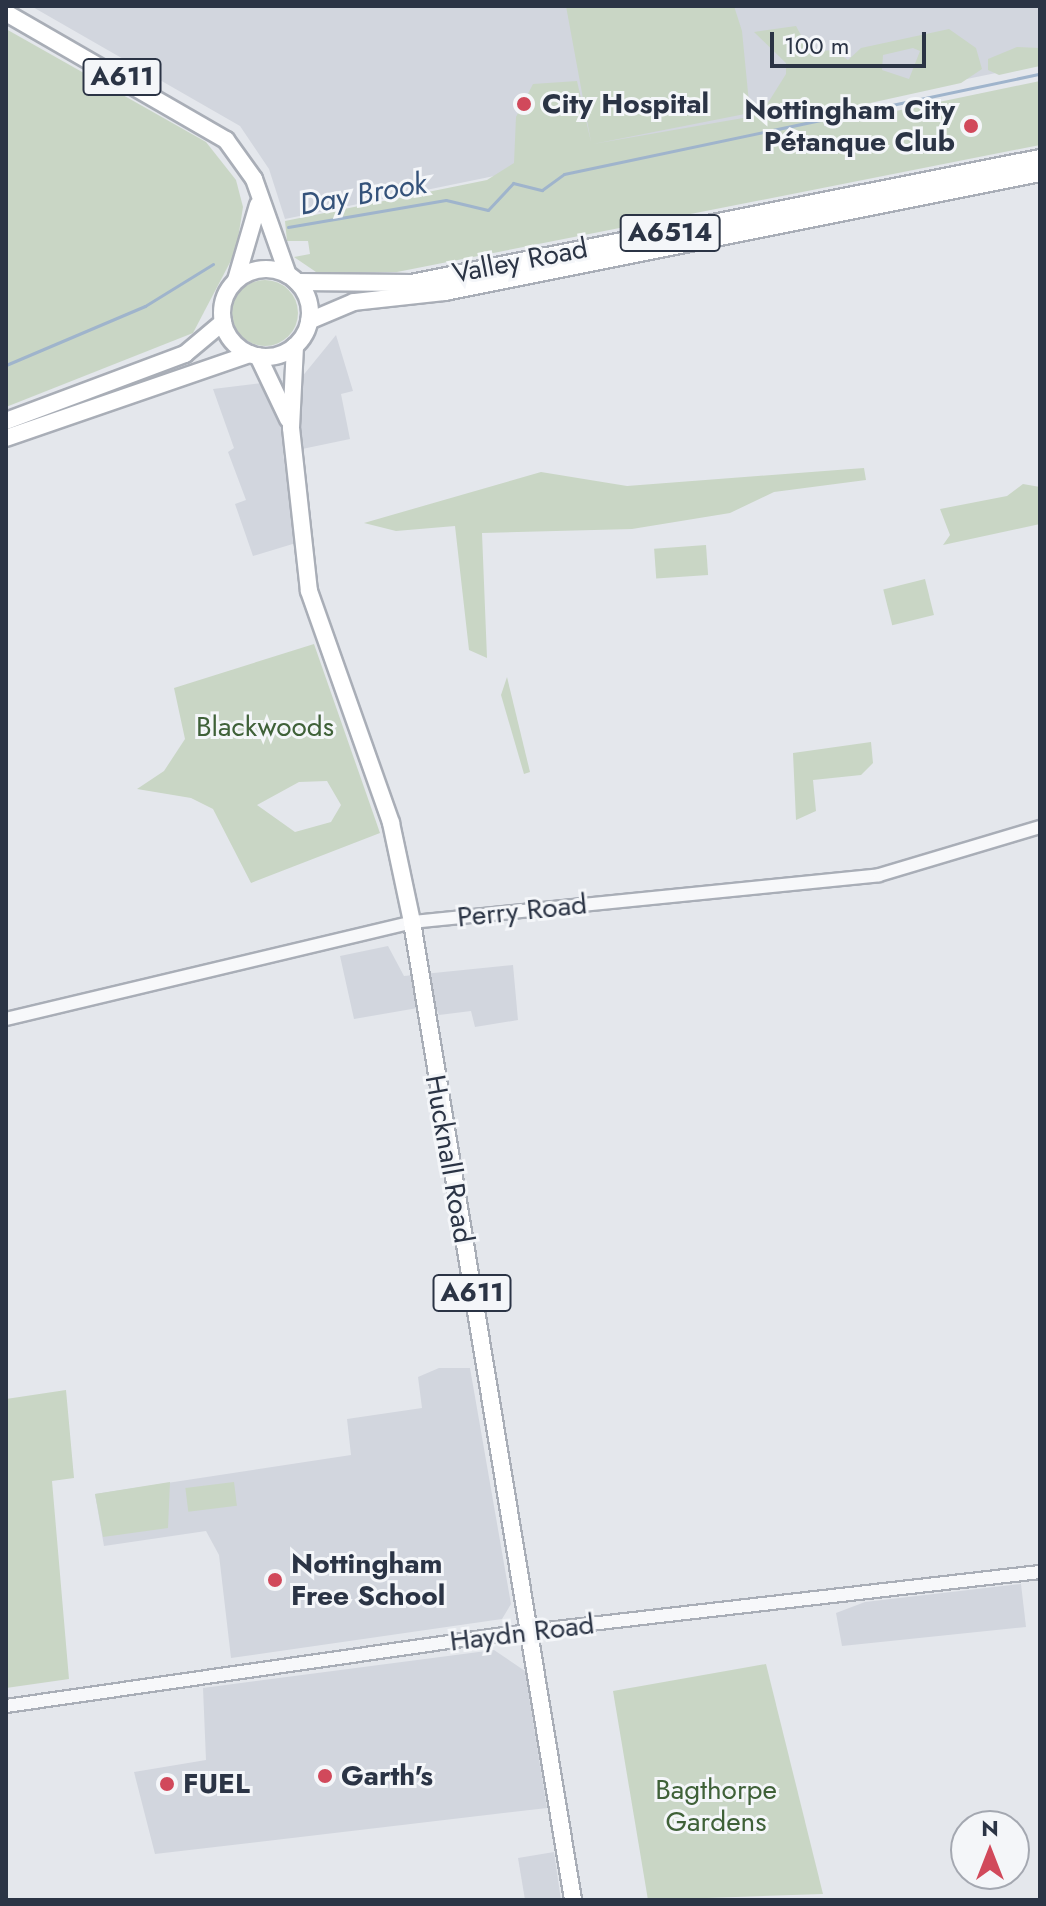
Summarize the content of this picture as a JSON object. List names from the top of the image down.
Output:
{
  "streets": {
    "main road": [
      "A611",
      "A6514",
      "Valley Road",
      "Hucknall Road"
    ],
    "street": ["Perry Road", "Haydn Road"]
  },
  "crossings": [
    ["A611", "Valley Road"],
    ["A611", "Hucknall Road"],
    ["Valley Road", "Hucknall Road"],
    ["Perry Road", "Hucknall Road"],
    ["Hucknall Road", "Haydn Road"]
  ],
  "water": ["Day Brook"],
  "parks": ["Blackwoods", "Bagthorpe Gardens"],
  "places": [
    "City Hospital",
    "Nottingham City Pétanque Club",
    "Nottingham Free School",
    "Garth's",
    "FUEL"
  ],
  "scale_bar": "100 m",
  "north": "top"
}
